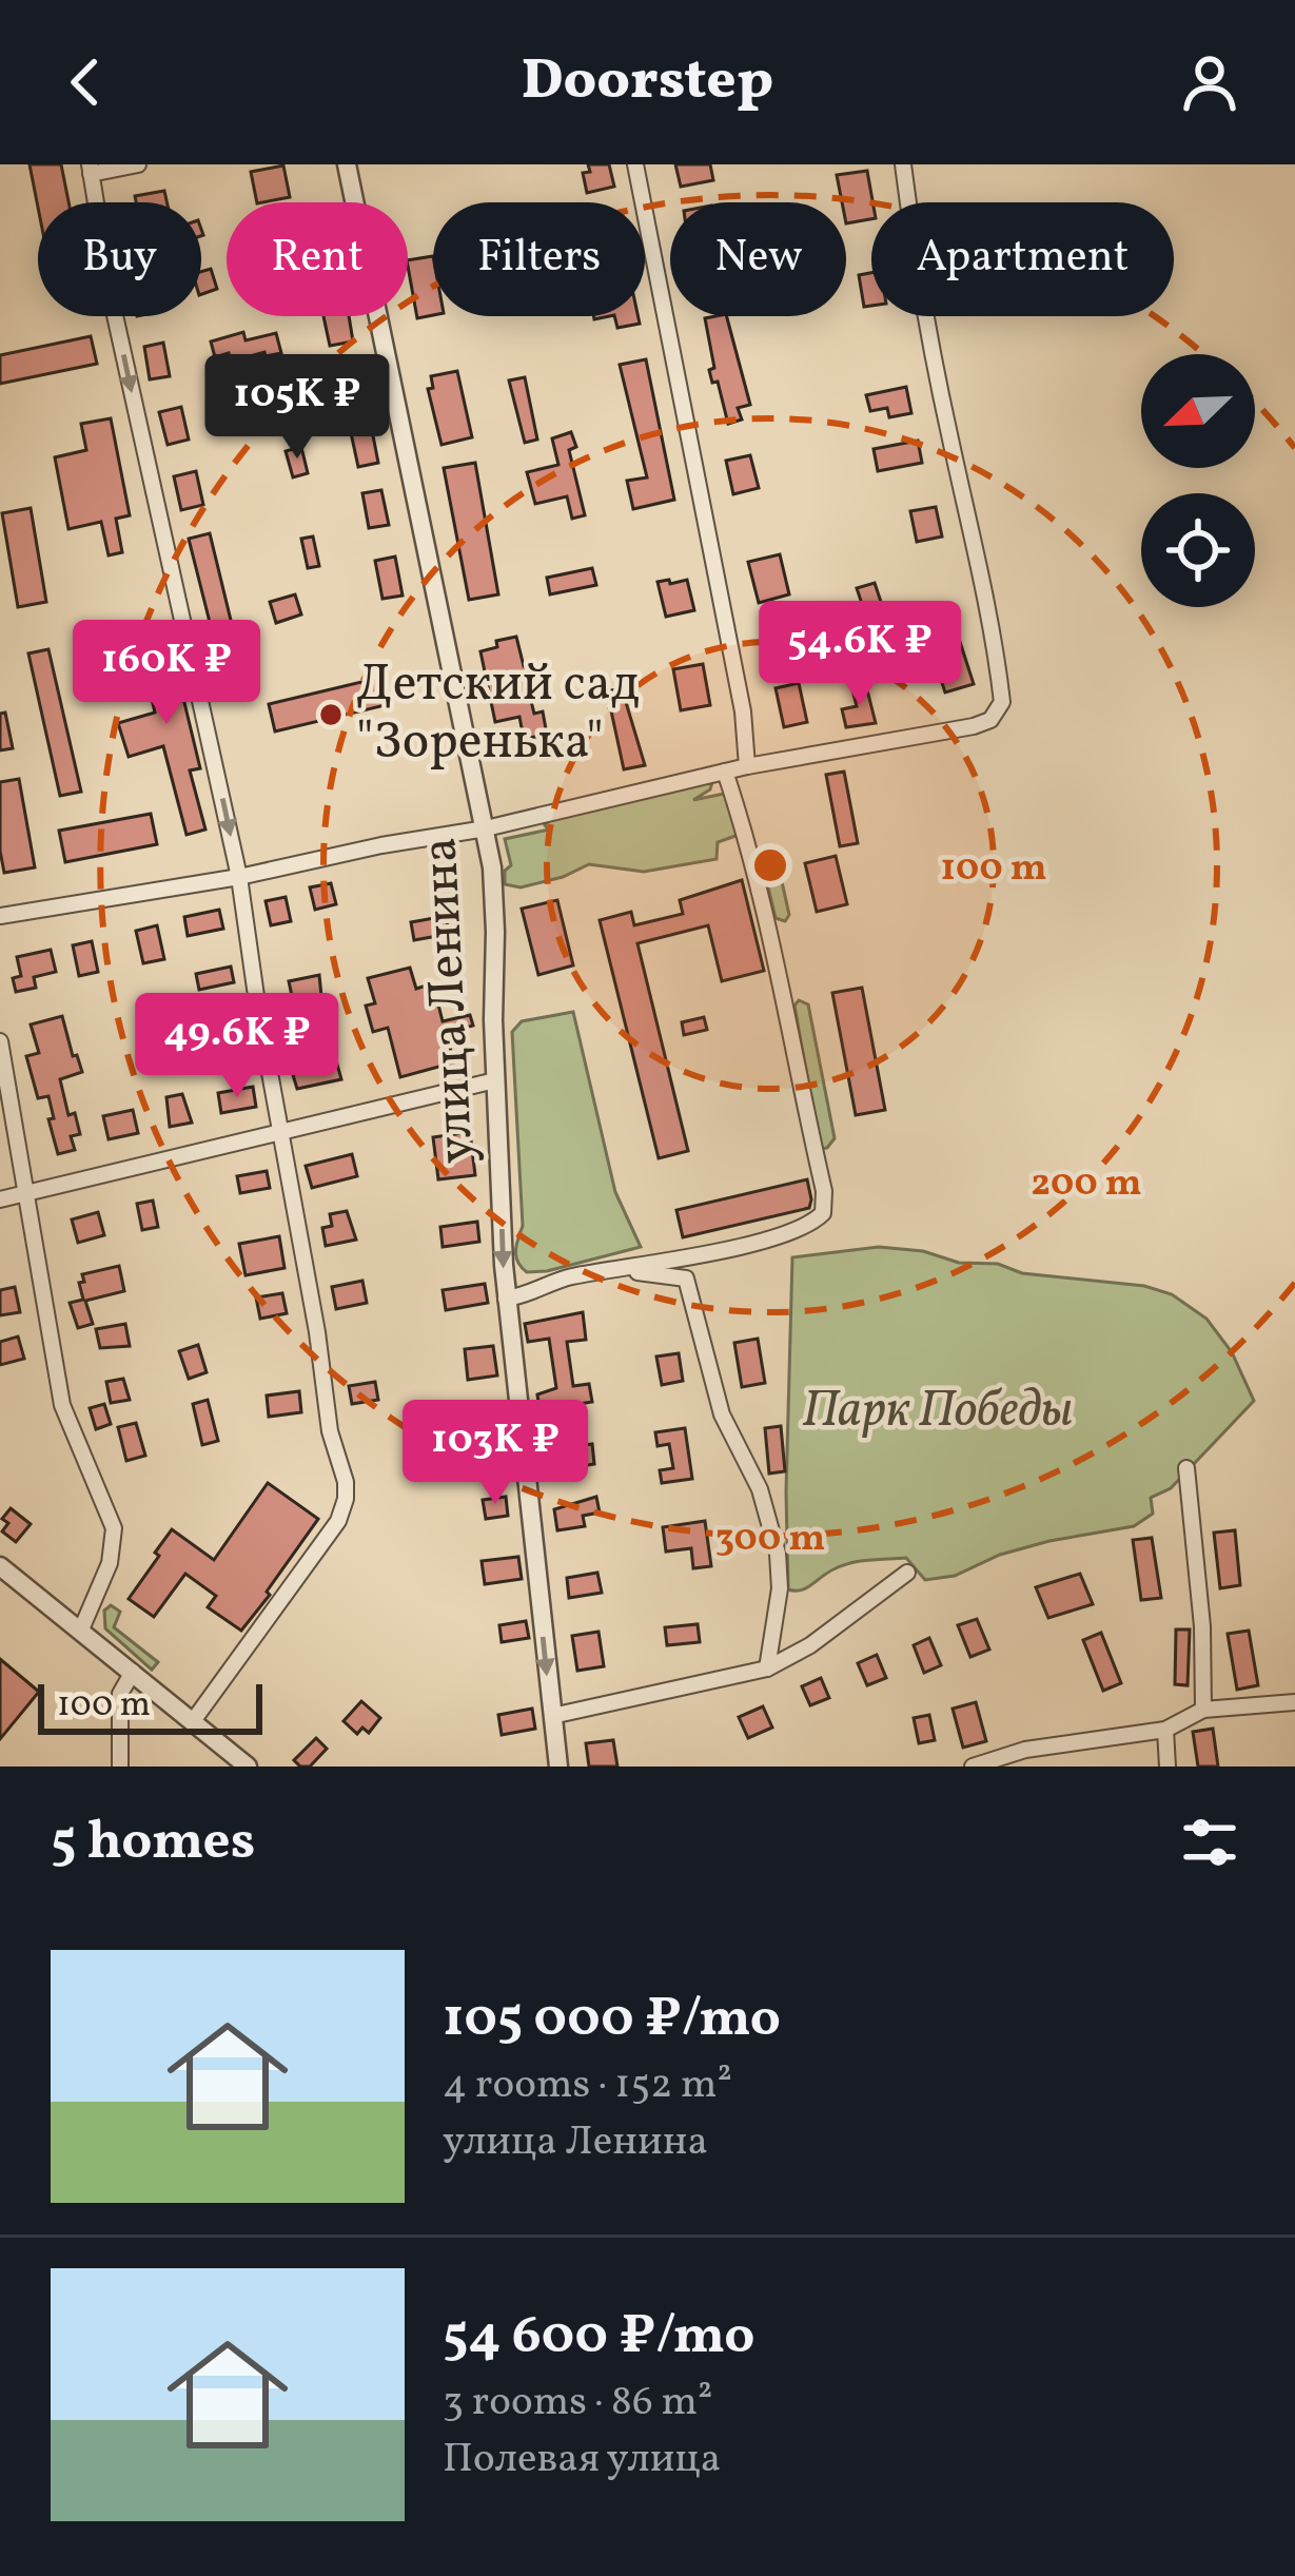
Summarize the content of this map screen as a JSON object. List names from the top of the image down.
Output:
{
  "streets": {
    "street": ["улица Ленина"]
  },
  "one_way": ["улица Ленина"],
  "parks": ["Парк Победы"],
  "places": ["Детский сад \"Зоренька\""],
  "scale_bar": "100 m",
  "north": "bottom left",
  "page": {
    "header": "Doorstep",
    "chip": [
      "Buy",
      "Rent",
      "Filters",
      "New",
      "Apartment"
    ],
    "price": [
      "105K ₽",
      "54.6K ₽",
      "160K ₽",
      "49.6K ₽",
      "103K ₽"
    ],
    "scale": "100 m",
    "heading": "5 homes",
    "list": [
      {
        "name": "105 000 ₽/mo",
        "note": "4 rooms · 152 m² · улица Ленина"
      },
      {
        "name": "54 600 ₽/mo",
        "note": "3 rooms · 86 m² · Полевая улица"
      }
    ]
  },
  "rings": ["100 m", "200 m", "300 m"]
}
